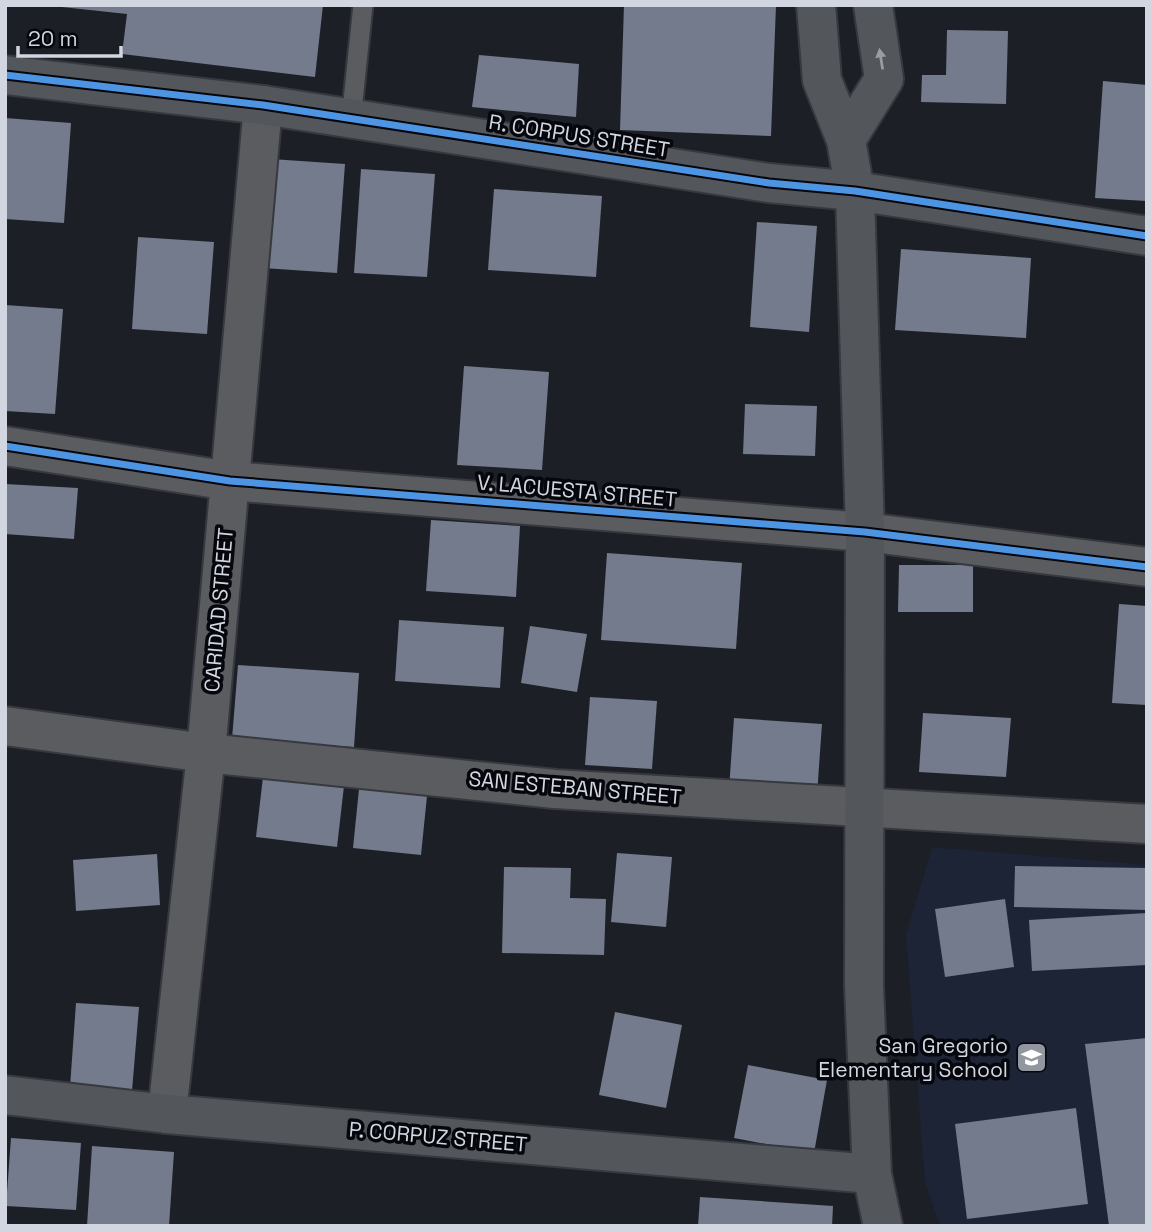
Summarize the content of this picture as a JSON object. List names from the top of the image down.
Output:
{
  "streets": {
    "street": [
      "R. CORPUS STREET",
      "V. LACUESTA STREET",
      "CARIDAD STREET",
      "SAN ESTEBAN STREET",
      "P. CORPUZ STREET"
    ]
  },
  "crossings": [
    ["R. CORPUS STREET", "CARIDAD STREET"],
    ["V. LACUESTA STREET", "CARIDAD STREET"],
    ["CARIDAD STREET", "SAN ESTEBAN STREET"],
    ["CARIDAD STREET", "P. CORPUZ STREET"]
  ],
  "places": {
    "school or university": ["San Gregorio Elementary School"]
  },
  "scale_bar": "20 m"
}
